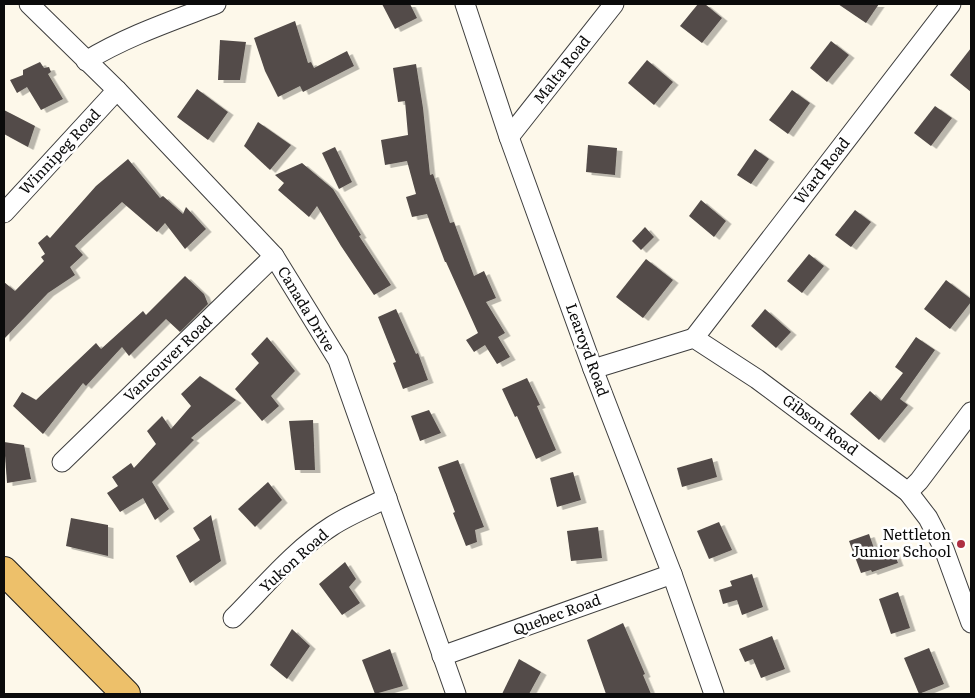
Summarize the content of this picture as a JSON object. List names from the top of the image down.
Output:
{
  "streets": {
    "street": [
      "Malta Road",
      "Winnipeg Road",
      "Ward Road",
      "Canada Drive",
      "Learoyd Road",
      "Vancouver Road",
      "Gibson Road",
      "Yukon Road",
      "Quebec Road"
    ]
  },
  "crossings": [
    ["Malta Road", "Learoyd Road"],
    ["Winnipeg Road", "Canada Drive"],
    ["Ward Road", "Gibson Road"],
    ["Canada Drive", "Vancouver Road"],
    ["Canada Drive", "Yukon Road"],
    ["Canada Drive", "Quebec Road"],
    ["Learoyd Road", "Quebec Road"]
  ],
  "places": ["Nettleton Junior School"]
}
